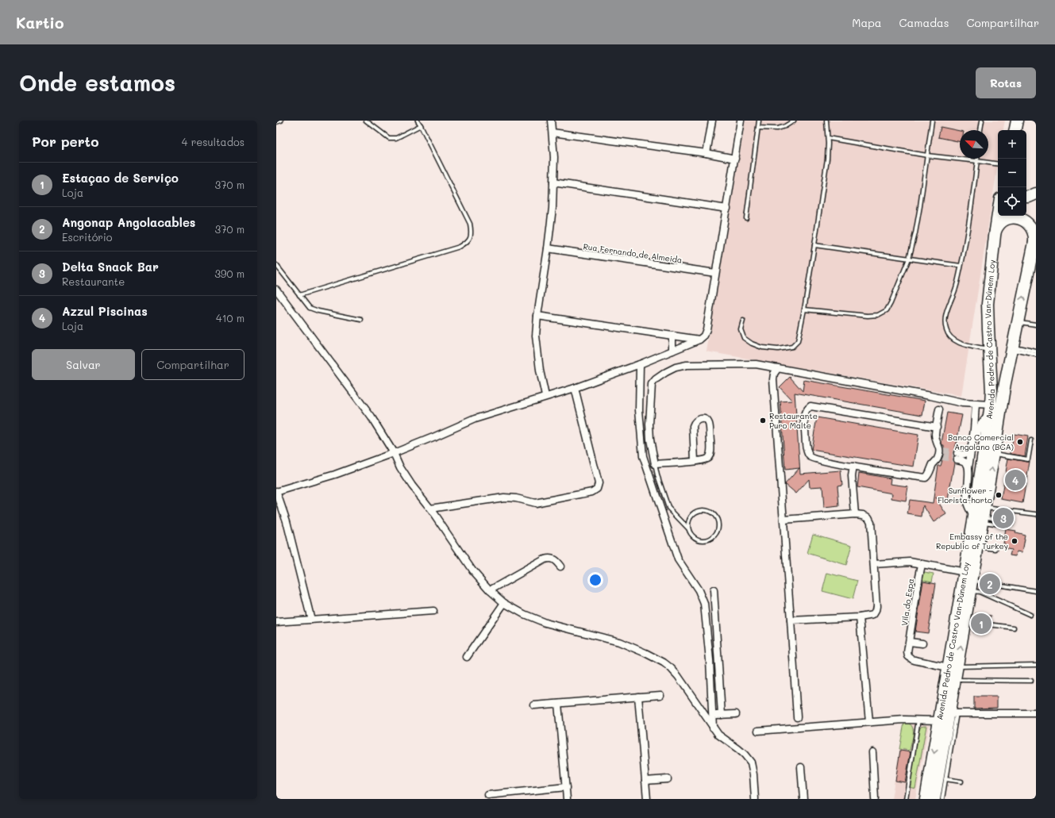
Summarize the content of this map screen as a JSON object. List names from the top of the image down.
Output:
{
  "streets": {
    "highway": ["Avenida Pedro de Castro Van-Dúnem Loy"],
    "street": ["Rua Fernando de Almeida", "Vila do Espa"]
  },
  "crossings": [
    ["Avenida Pedro de Castro Van-Dúnem Loy", "Vila do Espa"]
  ],
  "places": [
    "Restaurante Puro Malte",
    "Banco Comercial Angolano (BCA)",
    "Sunflower - Florista-horto",
    "Embassy of the Republic of Turkey"
  ],
  "north": "top left",
  "page": {
    "header": "Kartio",
    "nav": ["Mapa", "Camadas", "Compartilhar"],
    "buttons": [
      "Rotas",
      ["Salvar", "Compartilhar"]
    ],
    "title": "Onde estamos",
    "heading": ["Por perto", "4 resultados"],
    "map_buttons": ["+", "−"],
    "list": [
      {
        "mark": "1",
        "name": "Estaçao de Serviço",
        "note": "Loja",
        "value": "370 m"
      },
      {
        "mark": "2",
        "name": "Angonap Angolacables",
        "note": "Escritório",
        "value": "370 m"
      },
      {
        "mark": "3",
        "name": "Delta Snack Bar",
        "note": "Restaurante",
        "value": "390 m"
      },
      {
        "mark": "4",
        "name": "Azzul Piscinas",
        "note": "Loja",
        "value": "410 m"
      }
    ],
    "pins": [
      "4",
      "3",
      "2",
      "1"
    ]
  }
}
